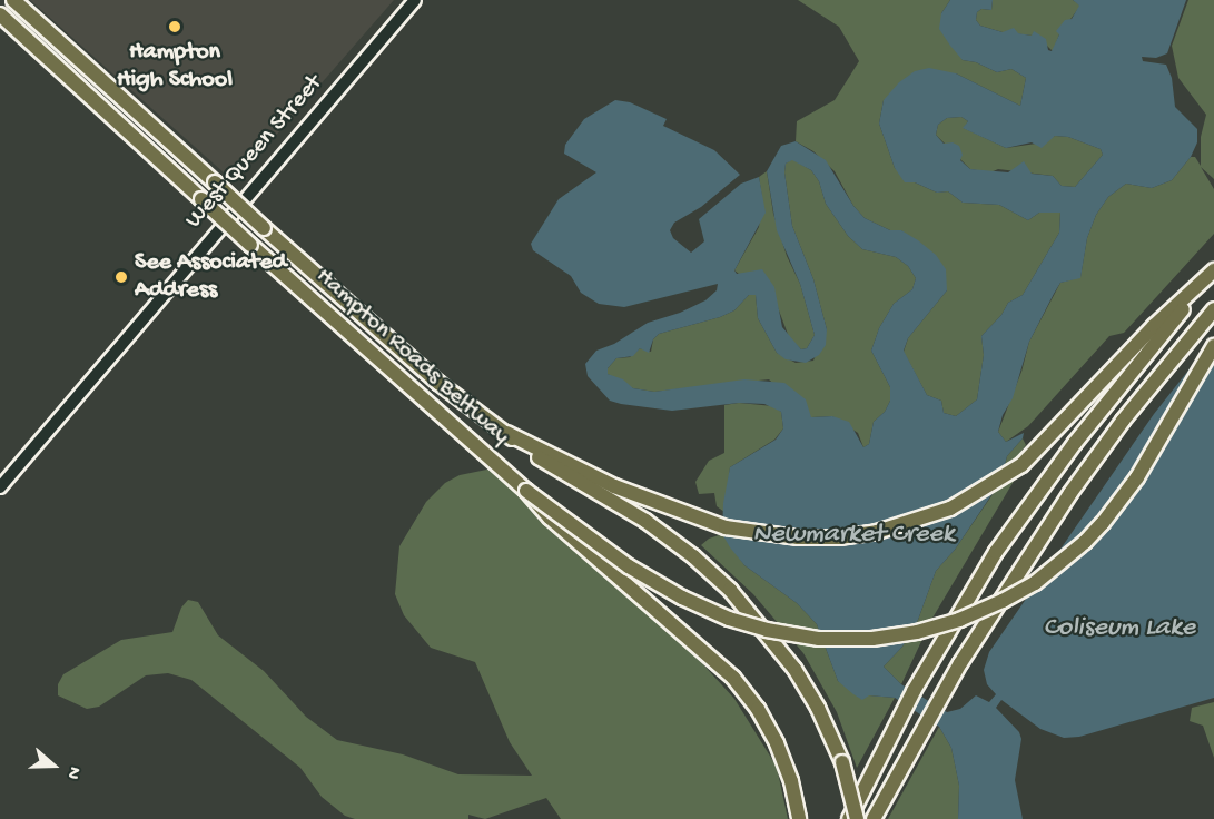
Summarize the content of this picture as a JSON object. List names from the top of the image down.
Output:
{
  "streets": {
    "highway": ["Hampton Roads Beltway"],
    "main road": ["West Queen Street"]
  },
  "water": ["Newmarket Creek", "Coliseum Lake"],
  "places": ["Hampton High School", "See Associated Address"],
  "north": "right"
}
